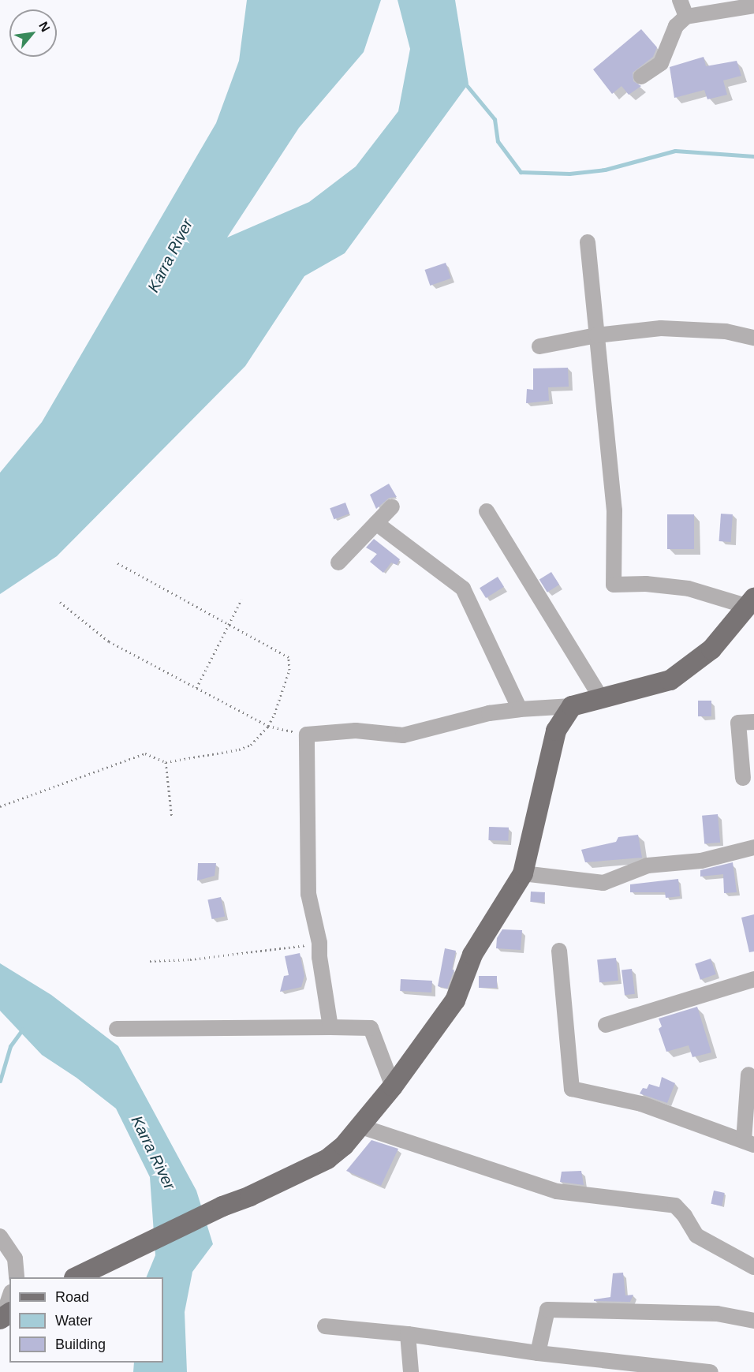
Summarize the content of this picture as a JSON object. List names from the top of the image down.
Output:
{
  "water": ["Karra River"],
  "legend": ["Road", "Water", "Building"],
  "north": "top right"
}
